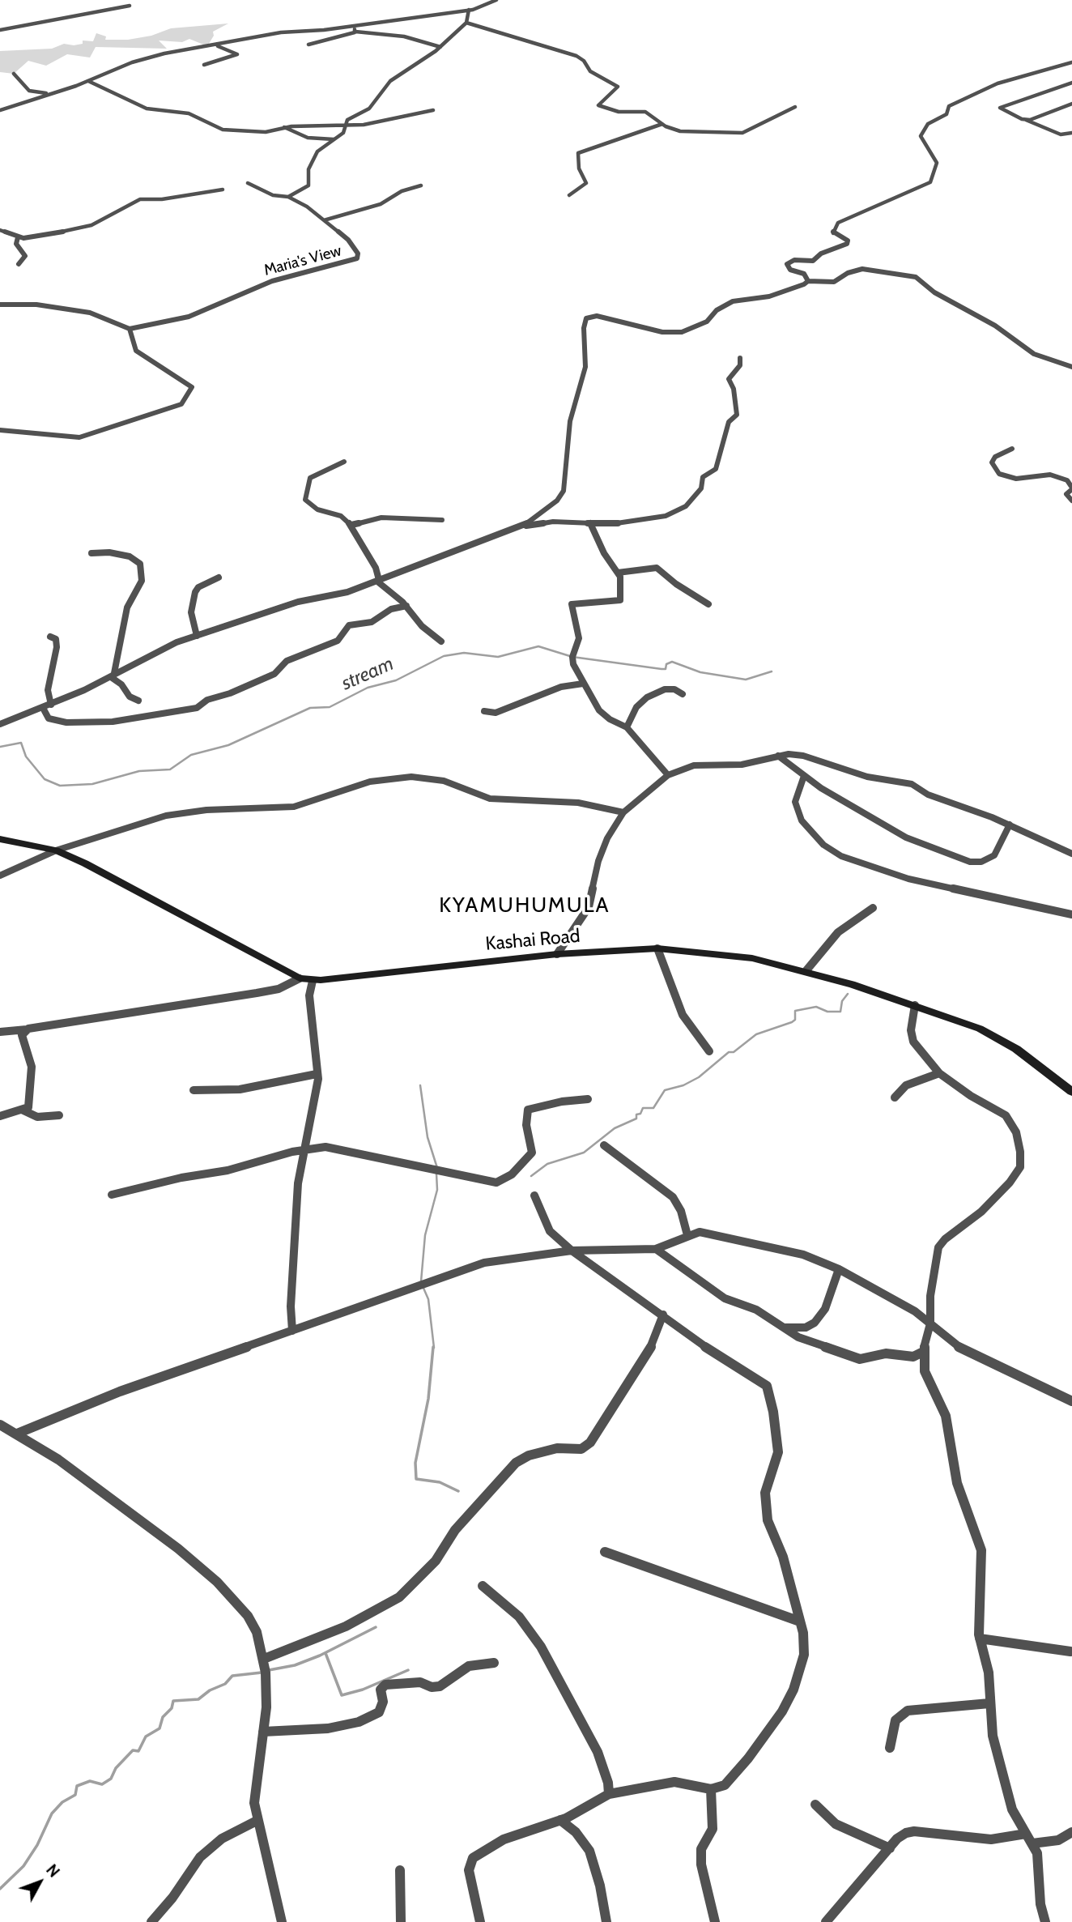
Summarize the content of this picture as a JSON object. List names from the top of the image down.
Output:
{
  "streets": {
    "street": ["Maria's View", "Kashai Road"]
  },
  "districts": ["KYAMUHUMULA"],
  "water": ["stream"],
  "north": "top right"
}
